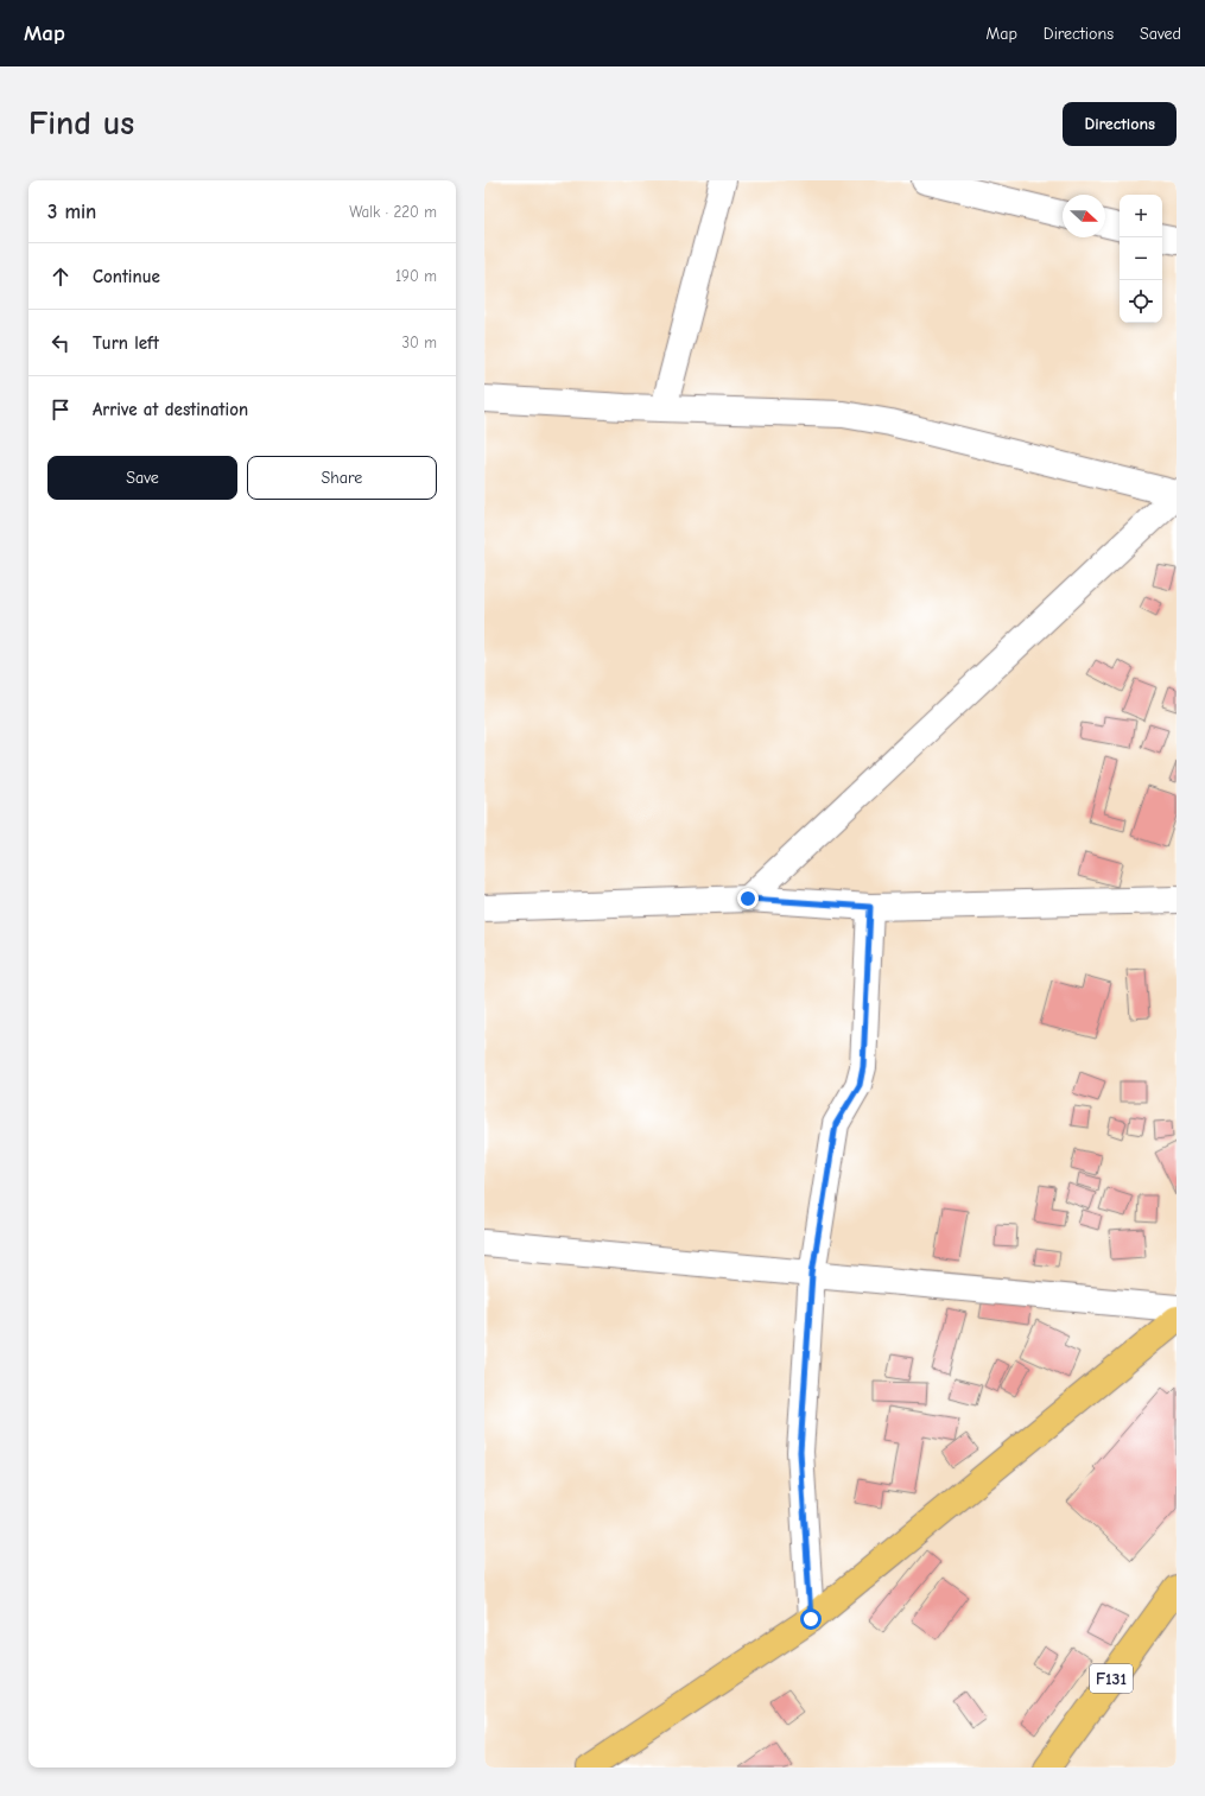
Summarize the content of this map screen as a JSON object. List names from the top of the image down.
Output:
{
  "streets": {
    "main road": ["F131"]
  },
  "north": "right",
  "page": {
    "header": "Map",
    "nav": ["Map", "Directions", "Saved"],
    "buttons": [
      "Directions",
      ["Save", "Share"]
    ],
    "title": "Find us",
    "heading": ["3 min", "Walk · 220 m"],
    "map_buttons": ["+", "−"],
    "list": [
      ["Continue", "190 m"],
      ["Turn left", "30 m"],
      "Arrive at destination"
    ]
  }
}
